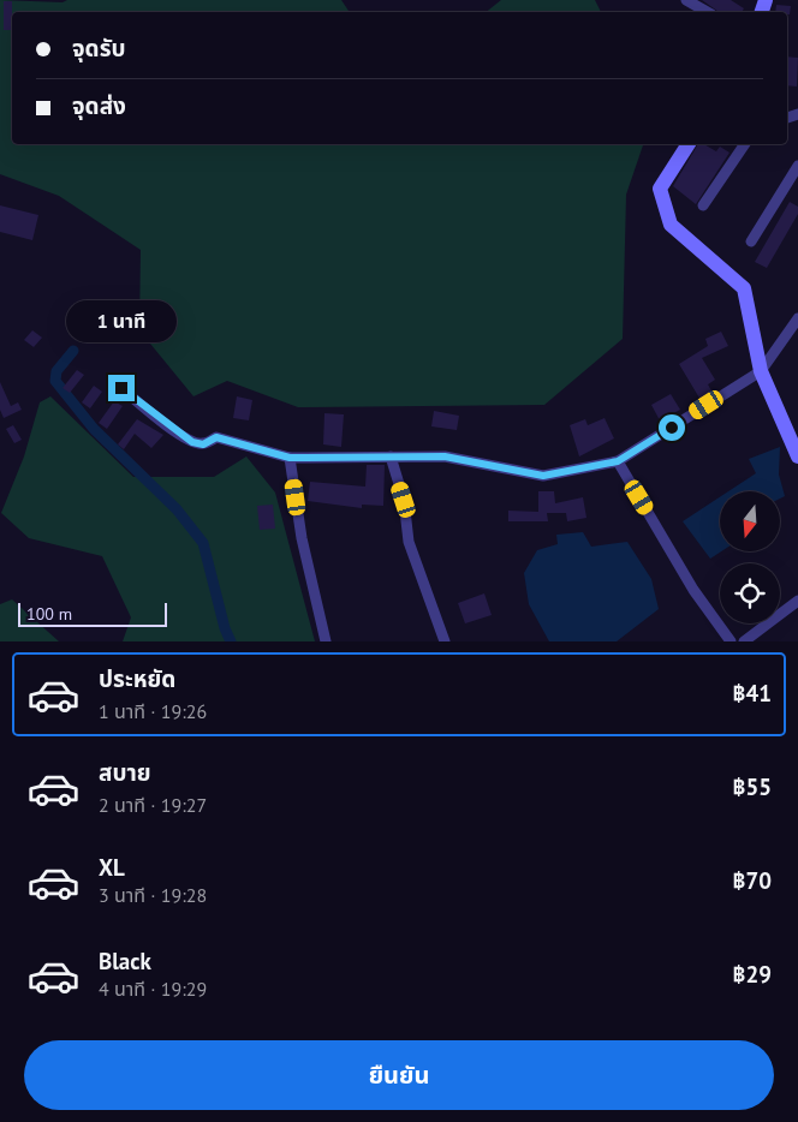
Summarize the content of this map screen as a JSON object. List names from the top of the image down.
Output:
{
  "scale_bar": "100 m",
  "north": "bottom",
  "page": {
    "banner": ["จุดรับ", "จุดส่ง"],
    "bubble": "1 นาที",
    "scale": "100 m",
    "list": [
      {
        "name": "ประหยัด",
        "note": "1 นาที · 19:26",
        "value": "฿41"
      },
      {
        "name": "สบาย",
        "note": "2 นาที · 19:27",
        "value": "฿55"
      },
      {
        "name": "XL",
        "note": "3 นาที · 19:28",
        "value": "฿70"
      },
      {
        "name": "Black",
        "note": "4 นาที · 19:29",
        "value": "฿29"
      }
    ],
    "buttons": "ยืนยัน"
  }
}
